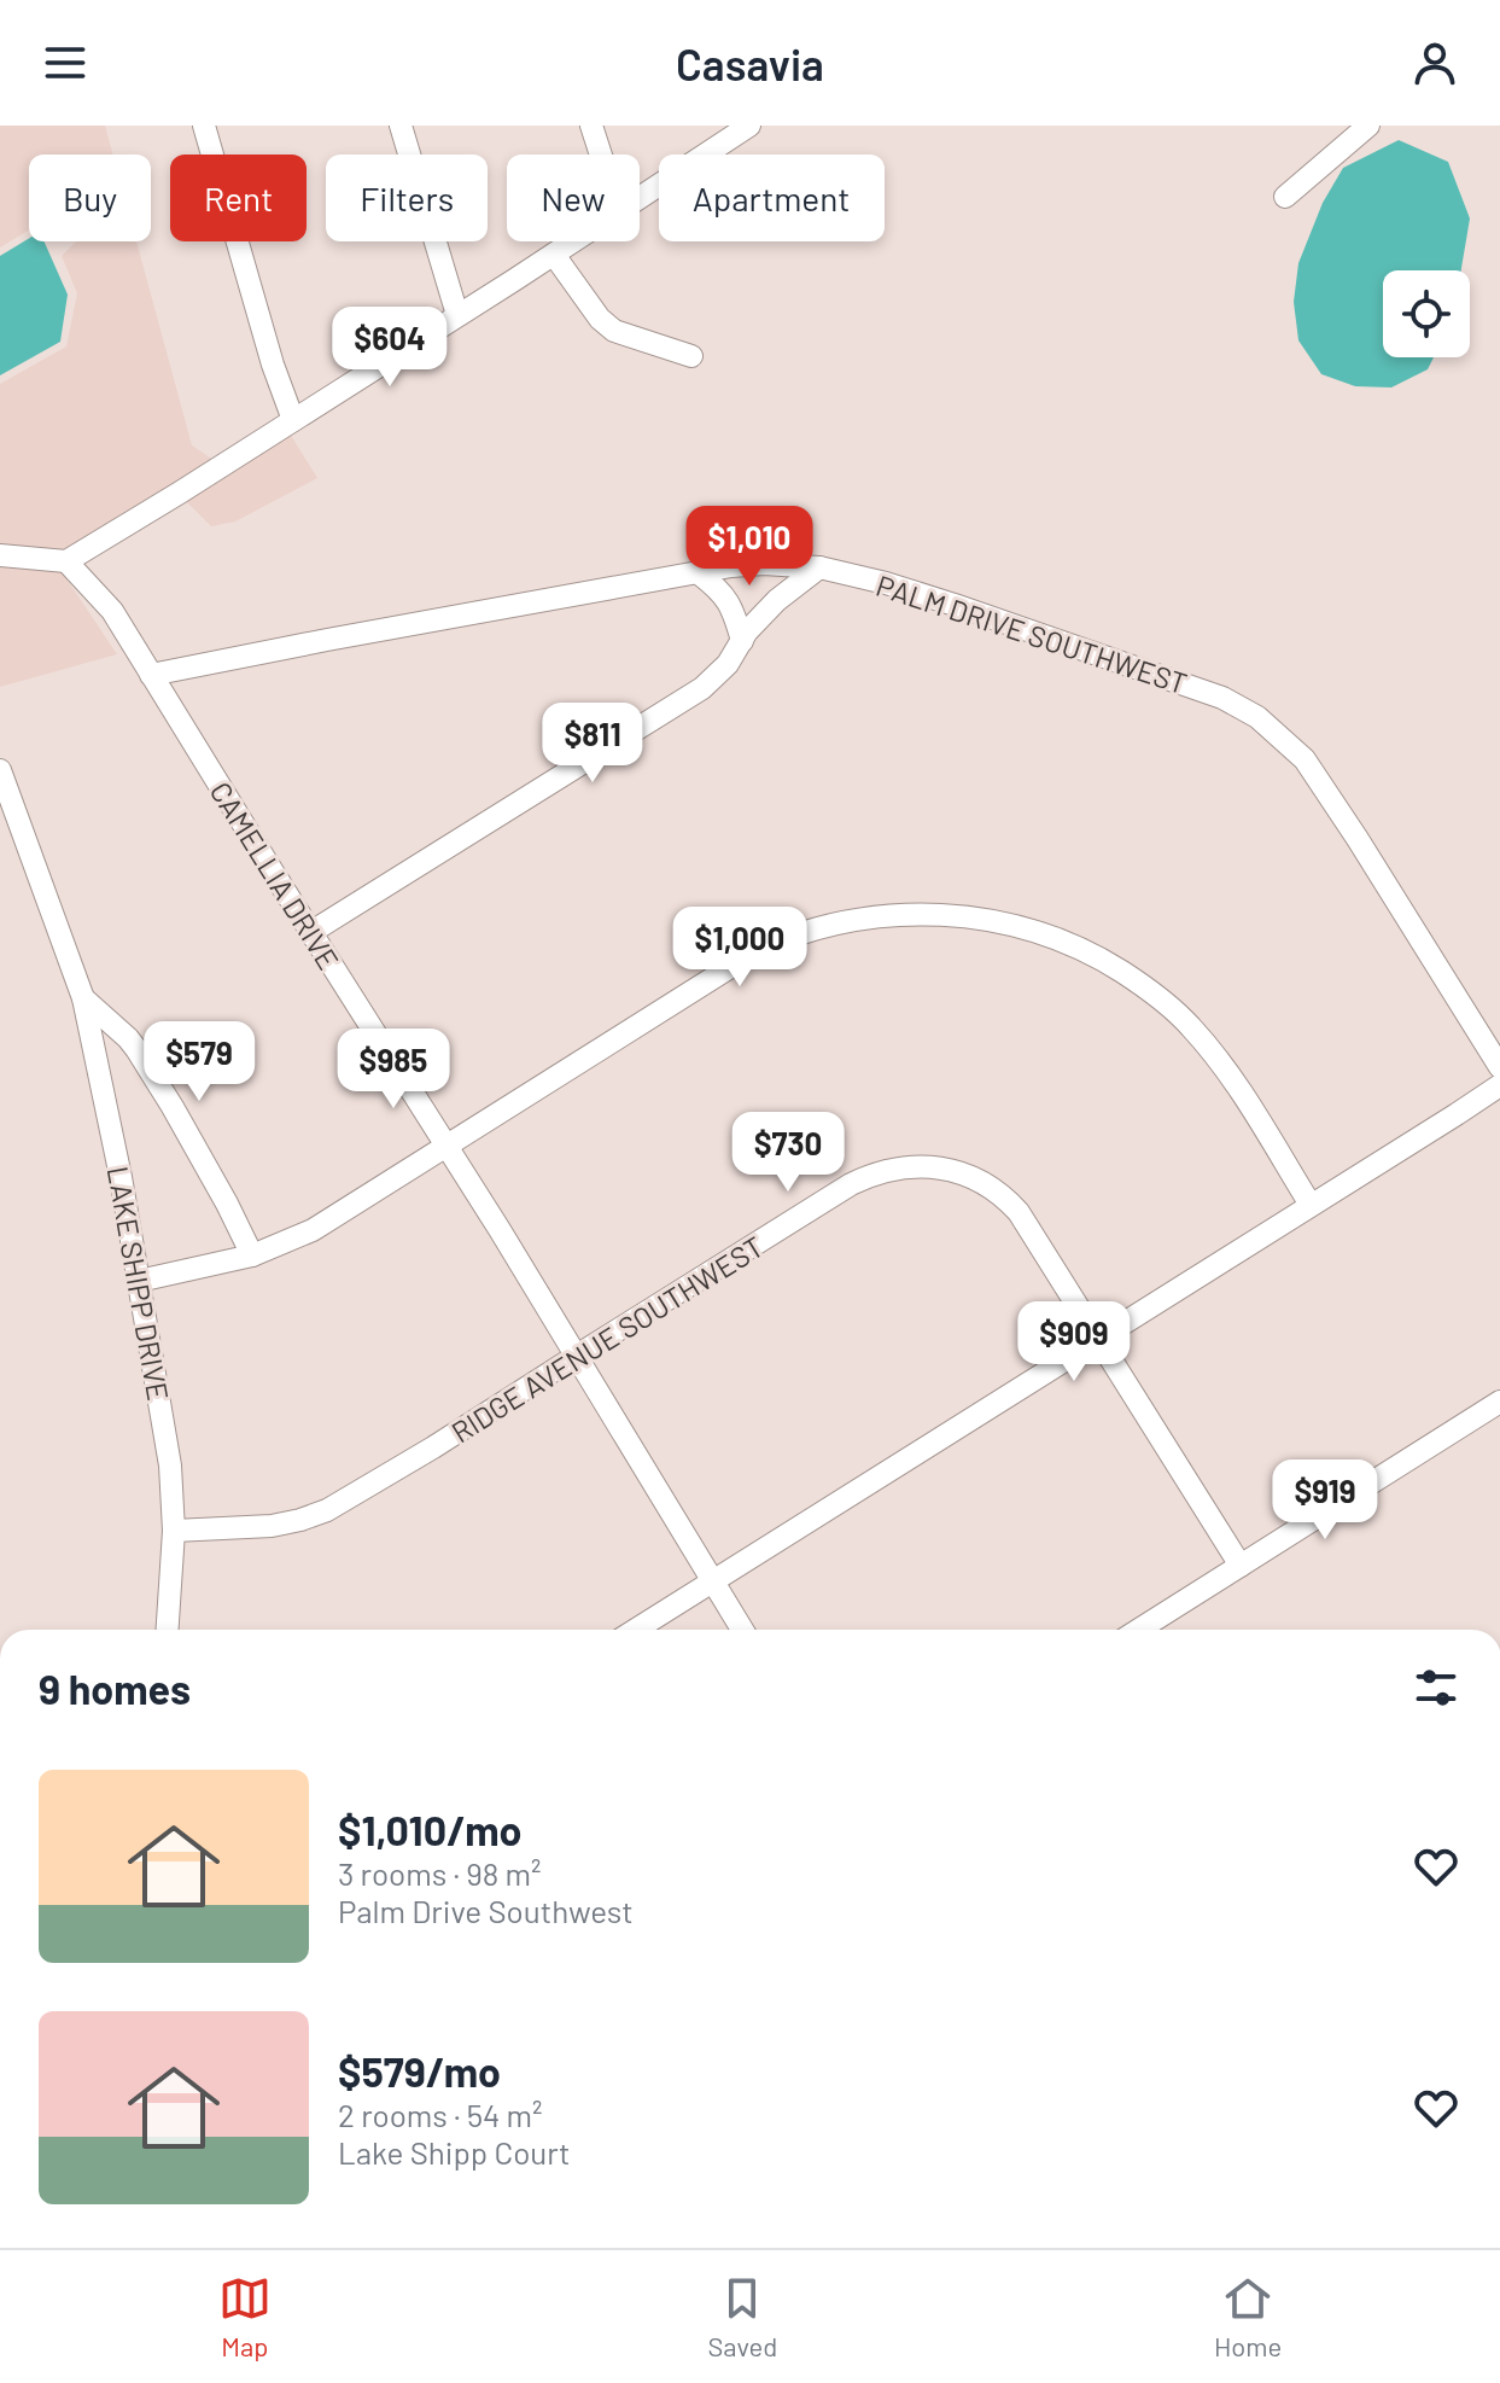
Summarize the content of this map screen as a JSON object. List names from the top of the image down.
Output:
{
  "streets": {
    "street": [
      "PALM DRIVE SOUTHWEST",
      "CAMELLIA DRIVE",
      "LAKE SHIPP DRIVE",
      "RIDGE AVENUE SOUTHWEST"
    ]
  },
  "crossings": [
    ["PALM DRIVE SOUTHWEST", "CAMELLIA DRIVE"],
    ["CAMELLIA DRIVE", "RIDGE AVENUE SOUTHWEST"],
    ["LAKE SHIPP DRIVE", "RIDGE AVENUE SOUTHWEST"]
  ],
  "page": {
    "header": "Casavia",
    "chip": [
      "Buy",
      "Rent",
      "Filters",
      "New",
      "Apartment"
    ],
    "price": [
      "$604",
      "$1,010",
      "$811",
      "$1,000",
      "$579",
      "$985",
      "$730",
      "$909",
      "$919"
    ],
    "heading": "9 homes",
    "list": [
      {
        "name": "$1,010/mo",
        "note": "3 rooms · 98 m² · Palm Drive Southwest"
      },
      {
        "name": "$579/mo",
        "note": "2 rooms · 54 m² · Lake Shipp Court"
      }
    ],
    "tabs": ["Map", "Saved", "Home"]
  }
}
